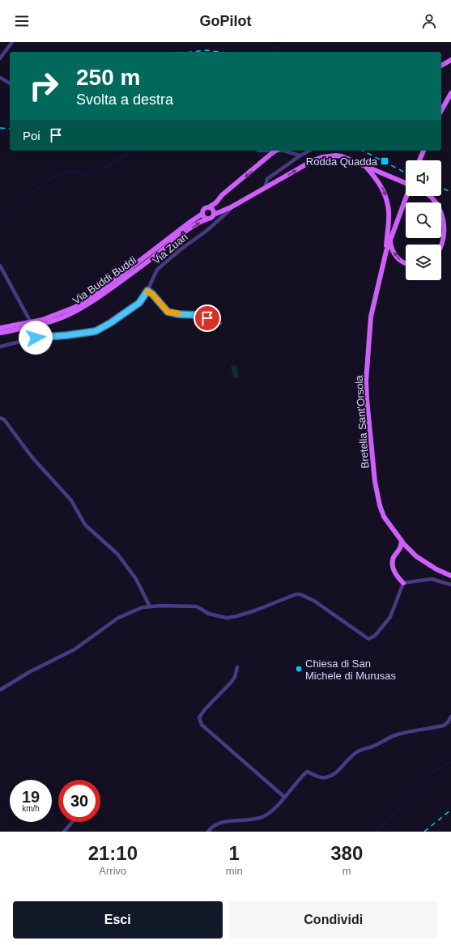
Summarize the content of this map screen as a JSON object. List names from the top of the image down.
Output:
{
  "streets": {
    "main road": ["Via Buddi Buddi", "Bretella Sant'Orsola"],
    "street": ["Via Zuari"]
  },
  "places": {
    "transit": ["Rodda Quadda"],
    "other": ["Chiesa di San Michele di Murusas"]
  },
  "page": {
    "header": "GoPilot",
    "turn": ["250 m", "Svolta a destra"],
    "then": "Poi",
    "speed": "19 km/h",
    "limit": "30",
    "eta": [
      "21:10",
      "Arrivo",
      "1",
      "min",
      "380",
      "m"
    ],
    "buttons": ["Esci", "Condividi"]
  }
}
